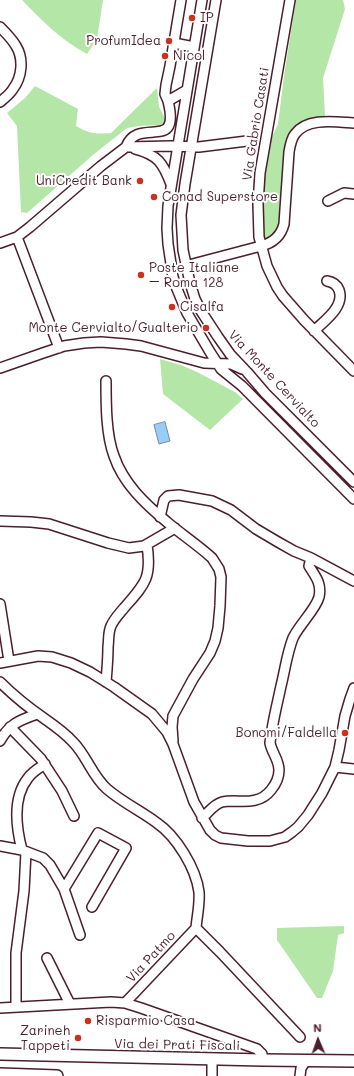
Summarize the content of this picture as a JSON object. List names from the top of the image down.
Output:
{
  "streets": {
    "main road": ["Via dei Prati Fiscali"],
    "street": ["Via Gabrio Casati", "Via Monte Cervialto", "Via Patmo"]
  },
  "places": [
    "IP",
    "ProfumIdea",
    "Nicol",
    "UniCredit Bank",
    "Conad Superstore",
    "Poste Italiane – Roma 128",
    "Cisalfa",
    "Monte Cervialto/Gualterio",
    "Bonomi/Faldella",
    "Risparmio Casa",
    "Zarineh Tappeti"
  ],
  "north": "top"
}
